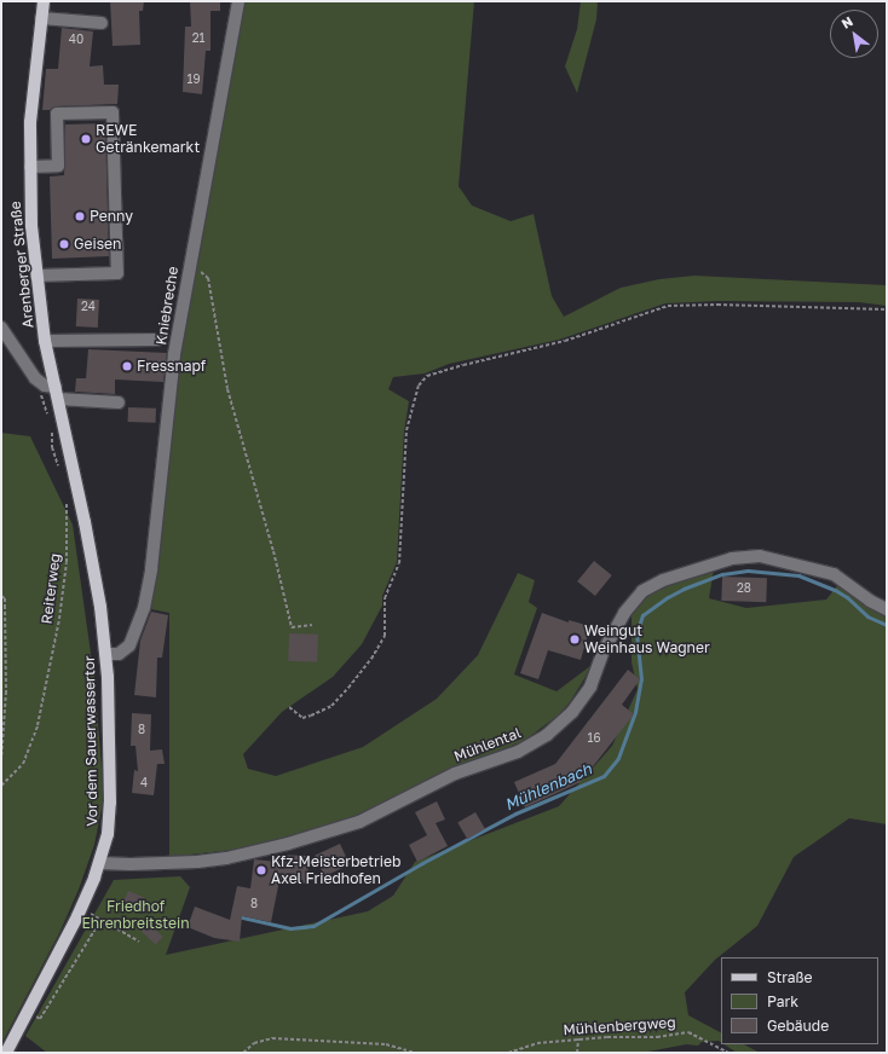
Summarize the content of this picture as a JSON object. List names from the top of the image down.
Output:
{
  "streets": {
    "main road": ["Arenberger Straße", "Vor dem Sauerwassertor"],
    "street": ["Kniebreche", "Mühlental"],
    "path": ["Reiterweg", "Mühlenbergweg"]
  },
  "crossings": [
    ["Arenberger Straße", "Vor dem Sauerwassertor"],
    ["Kniebreche", "Vor dem Sauerwassertor"],
    ["Vor dem Sauerwassertor", "Mühlental"]
  ],
  "water": ["Mühlenbach"],
  "parks": ["Friedhof Ehrenbreitstein"],
  "places": [
    "REWE Getränkemarkt",
    "Penny",
    "Geisen",
    "Fressnapf",
    "Weingut Weinhaus Wagner",
    "Kfz-Meisterbetrieb Axel Friedhofen"
  ],
  "house_numbers": [
    "21",
    "40",
    "19",
    "24",
    "28",
    "8",
    "16",
    "4",
    "8"
  ],
  "legend": ["Straße", "Park", "Gebäude"],
  "north": "top left"
}
